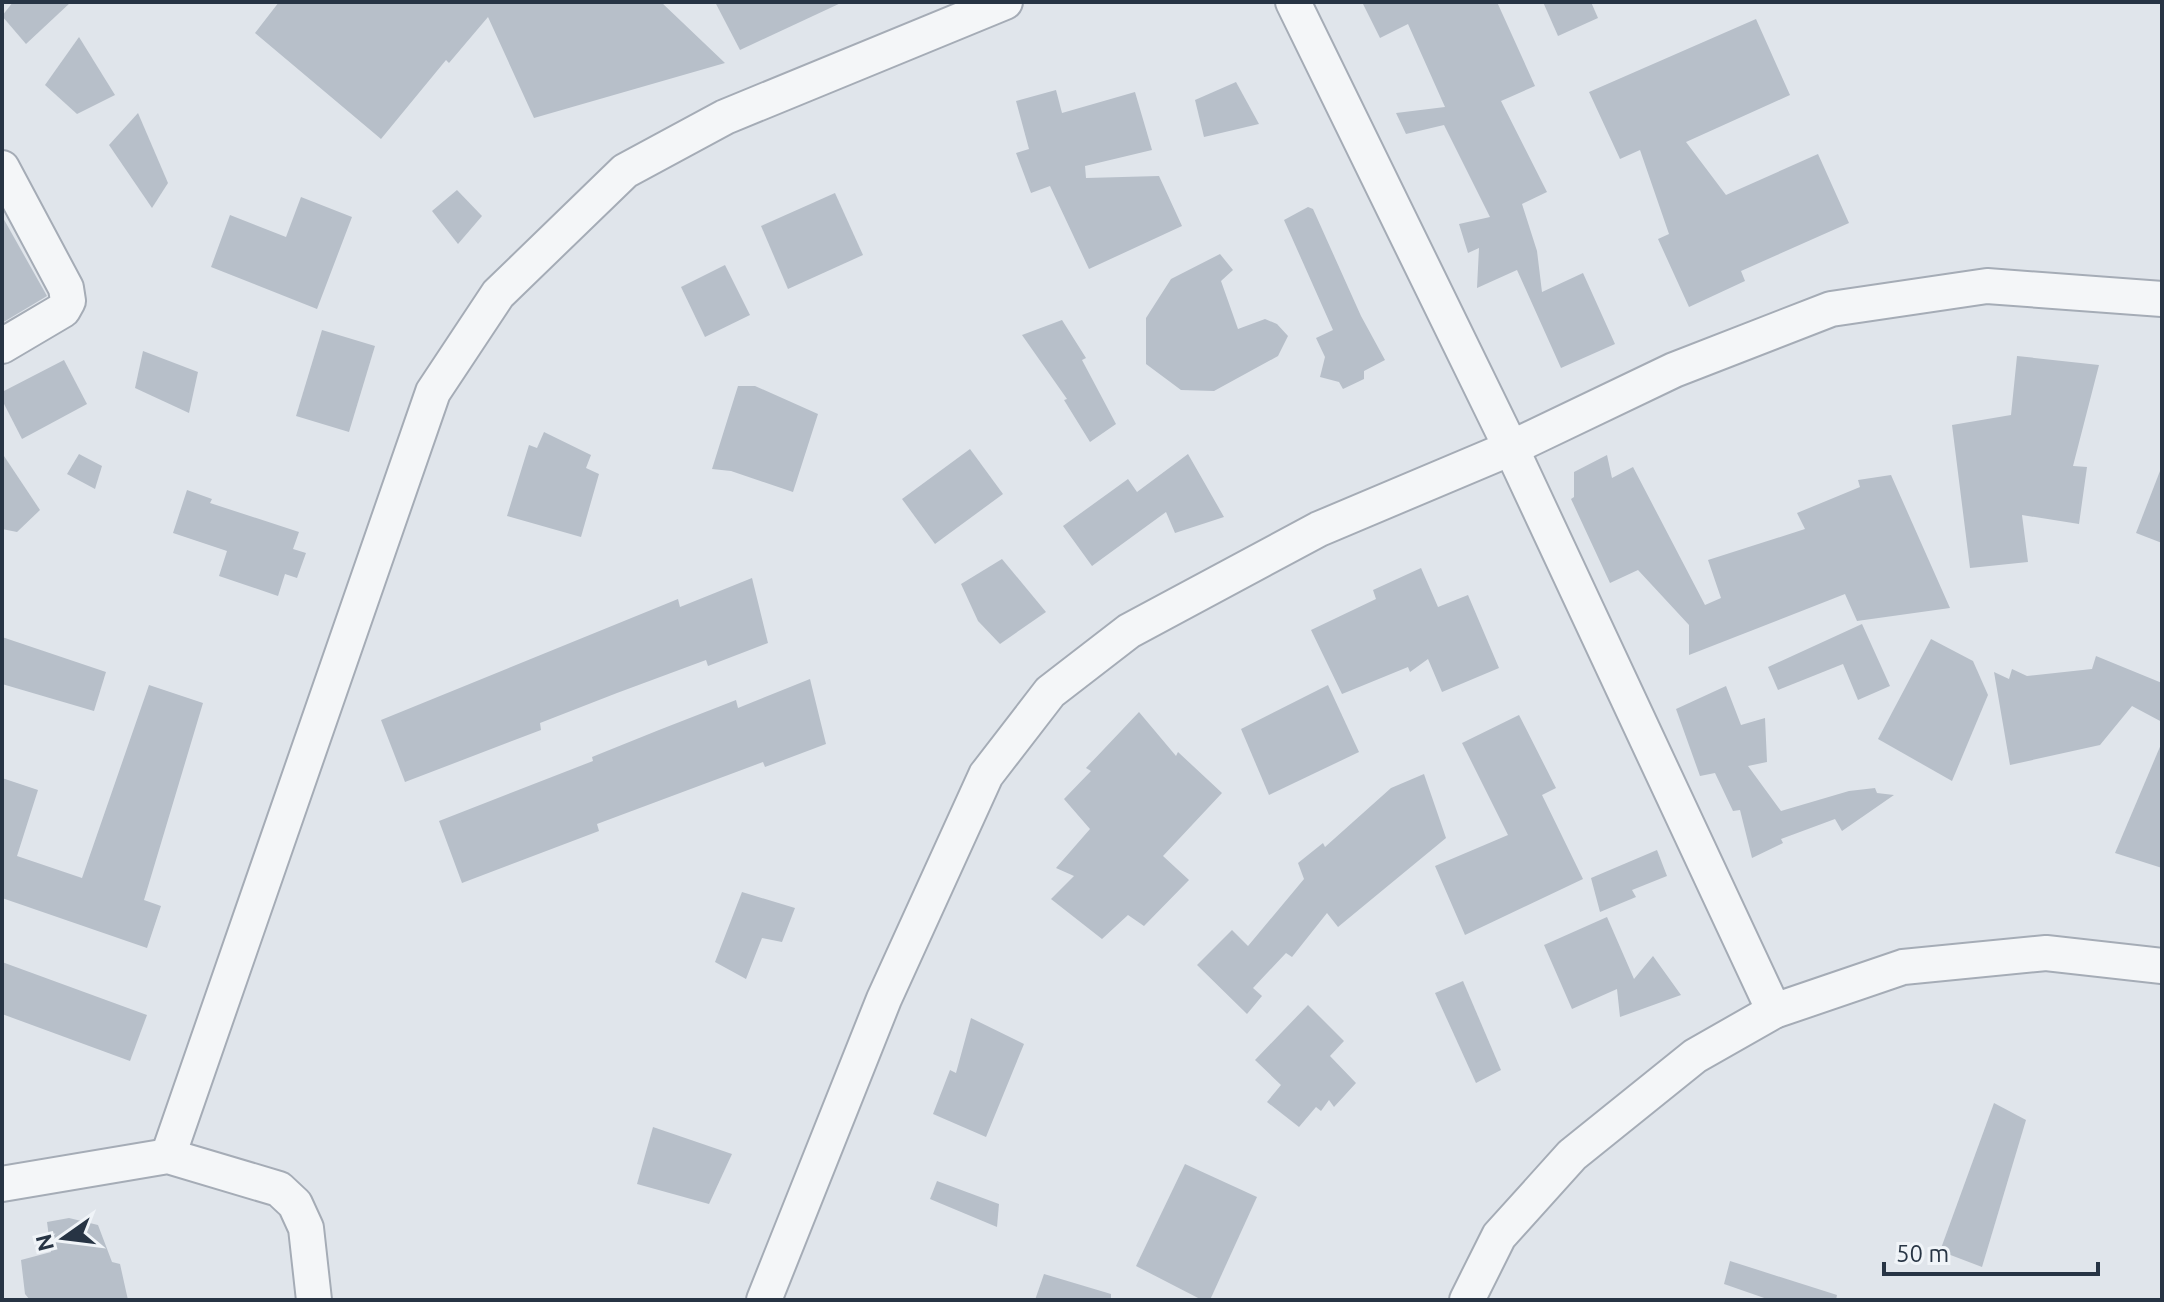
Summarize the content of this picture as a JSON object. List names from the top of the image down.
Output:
{
  "scale_bar": "50 m",
  "north": "left"
}
